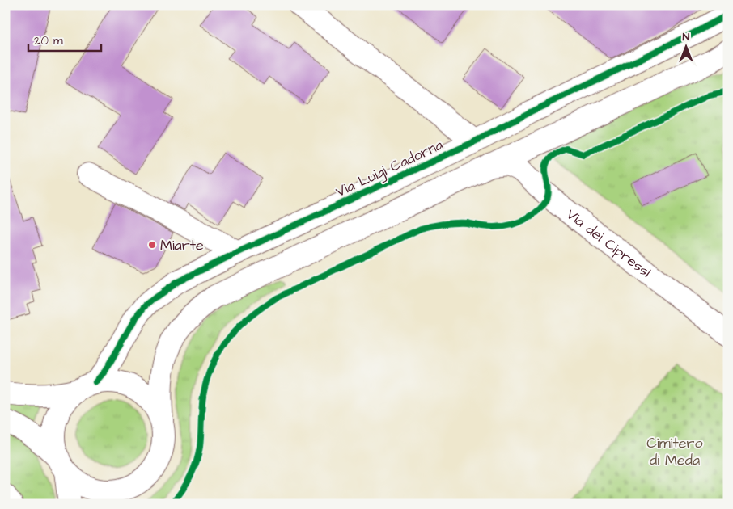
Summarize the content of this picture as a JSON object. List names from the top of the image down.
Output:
{
  "streets": {
    "street": ["Via Luigi Cadorna", "Via dei Cipressi"]
  },
  "parks": ["Cimitero di Meda"],
  "places": ["Miarte"],
  "scale_bar": "20 m",
  "north": "top"
}
